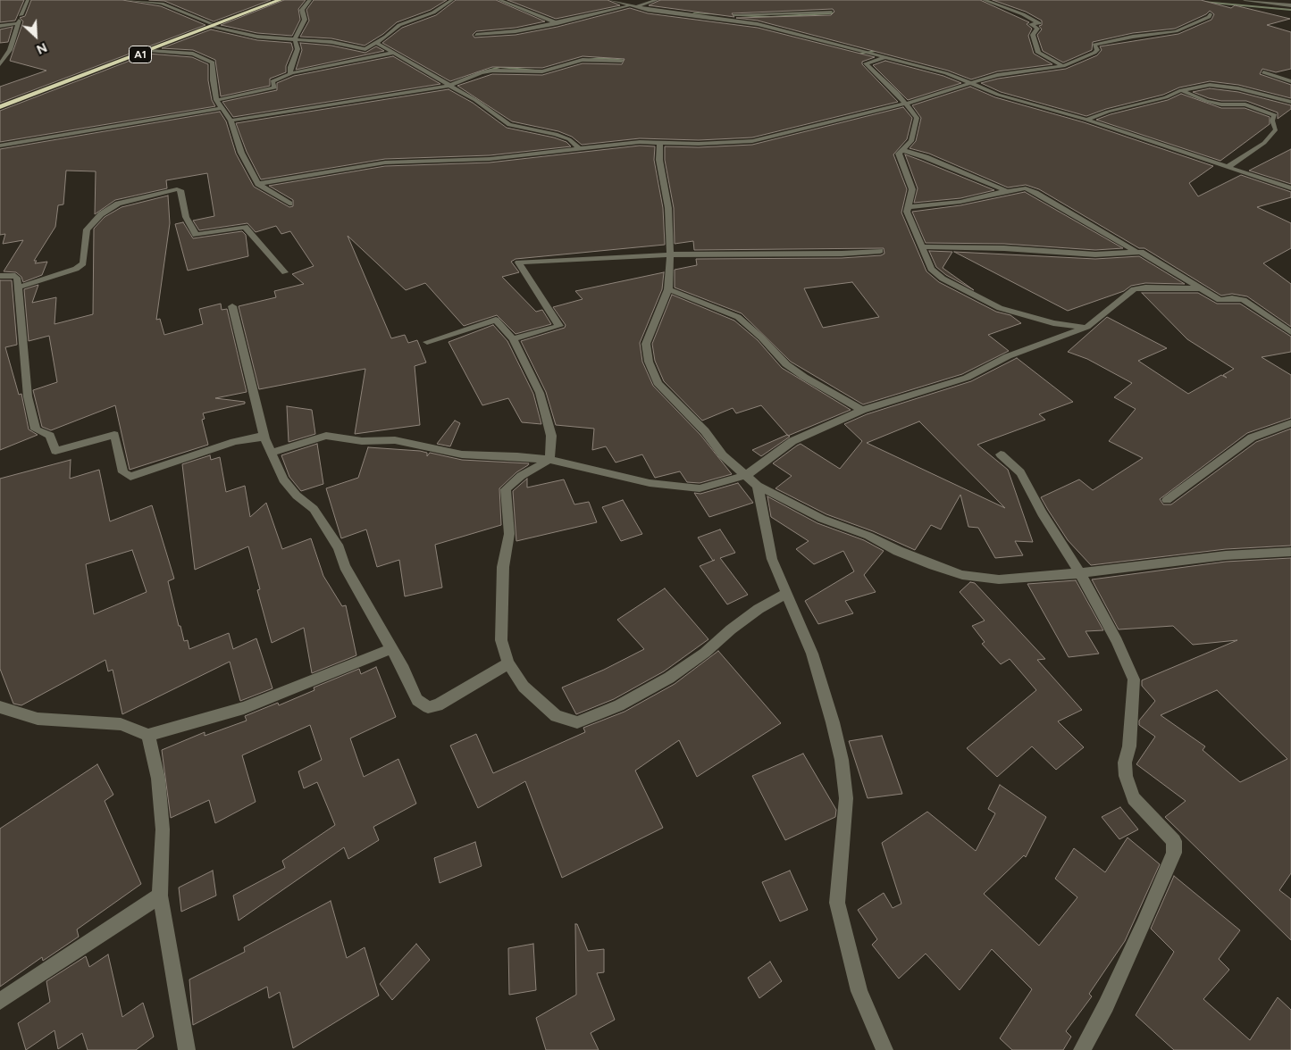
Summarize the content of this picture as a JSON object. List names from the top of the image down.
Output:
{
  "streets": {
    "highway": ["A1"]
  },
  "north": "bottom right"
}
